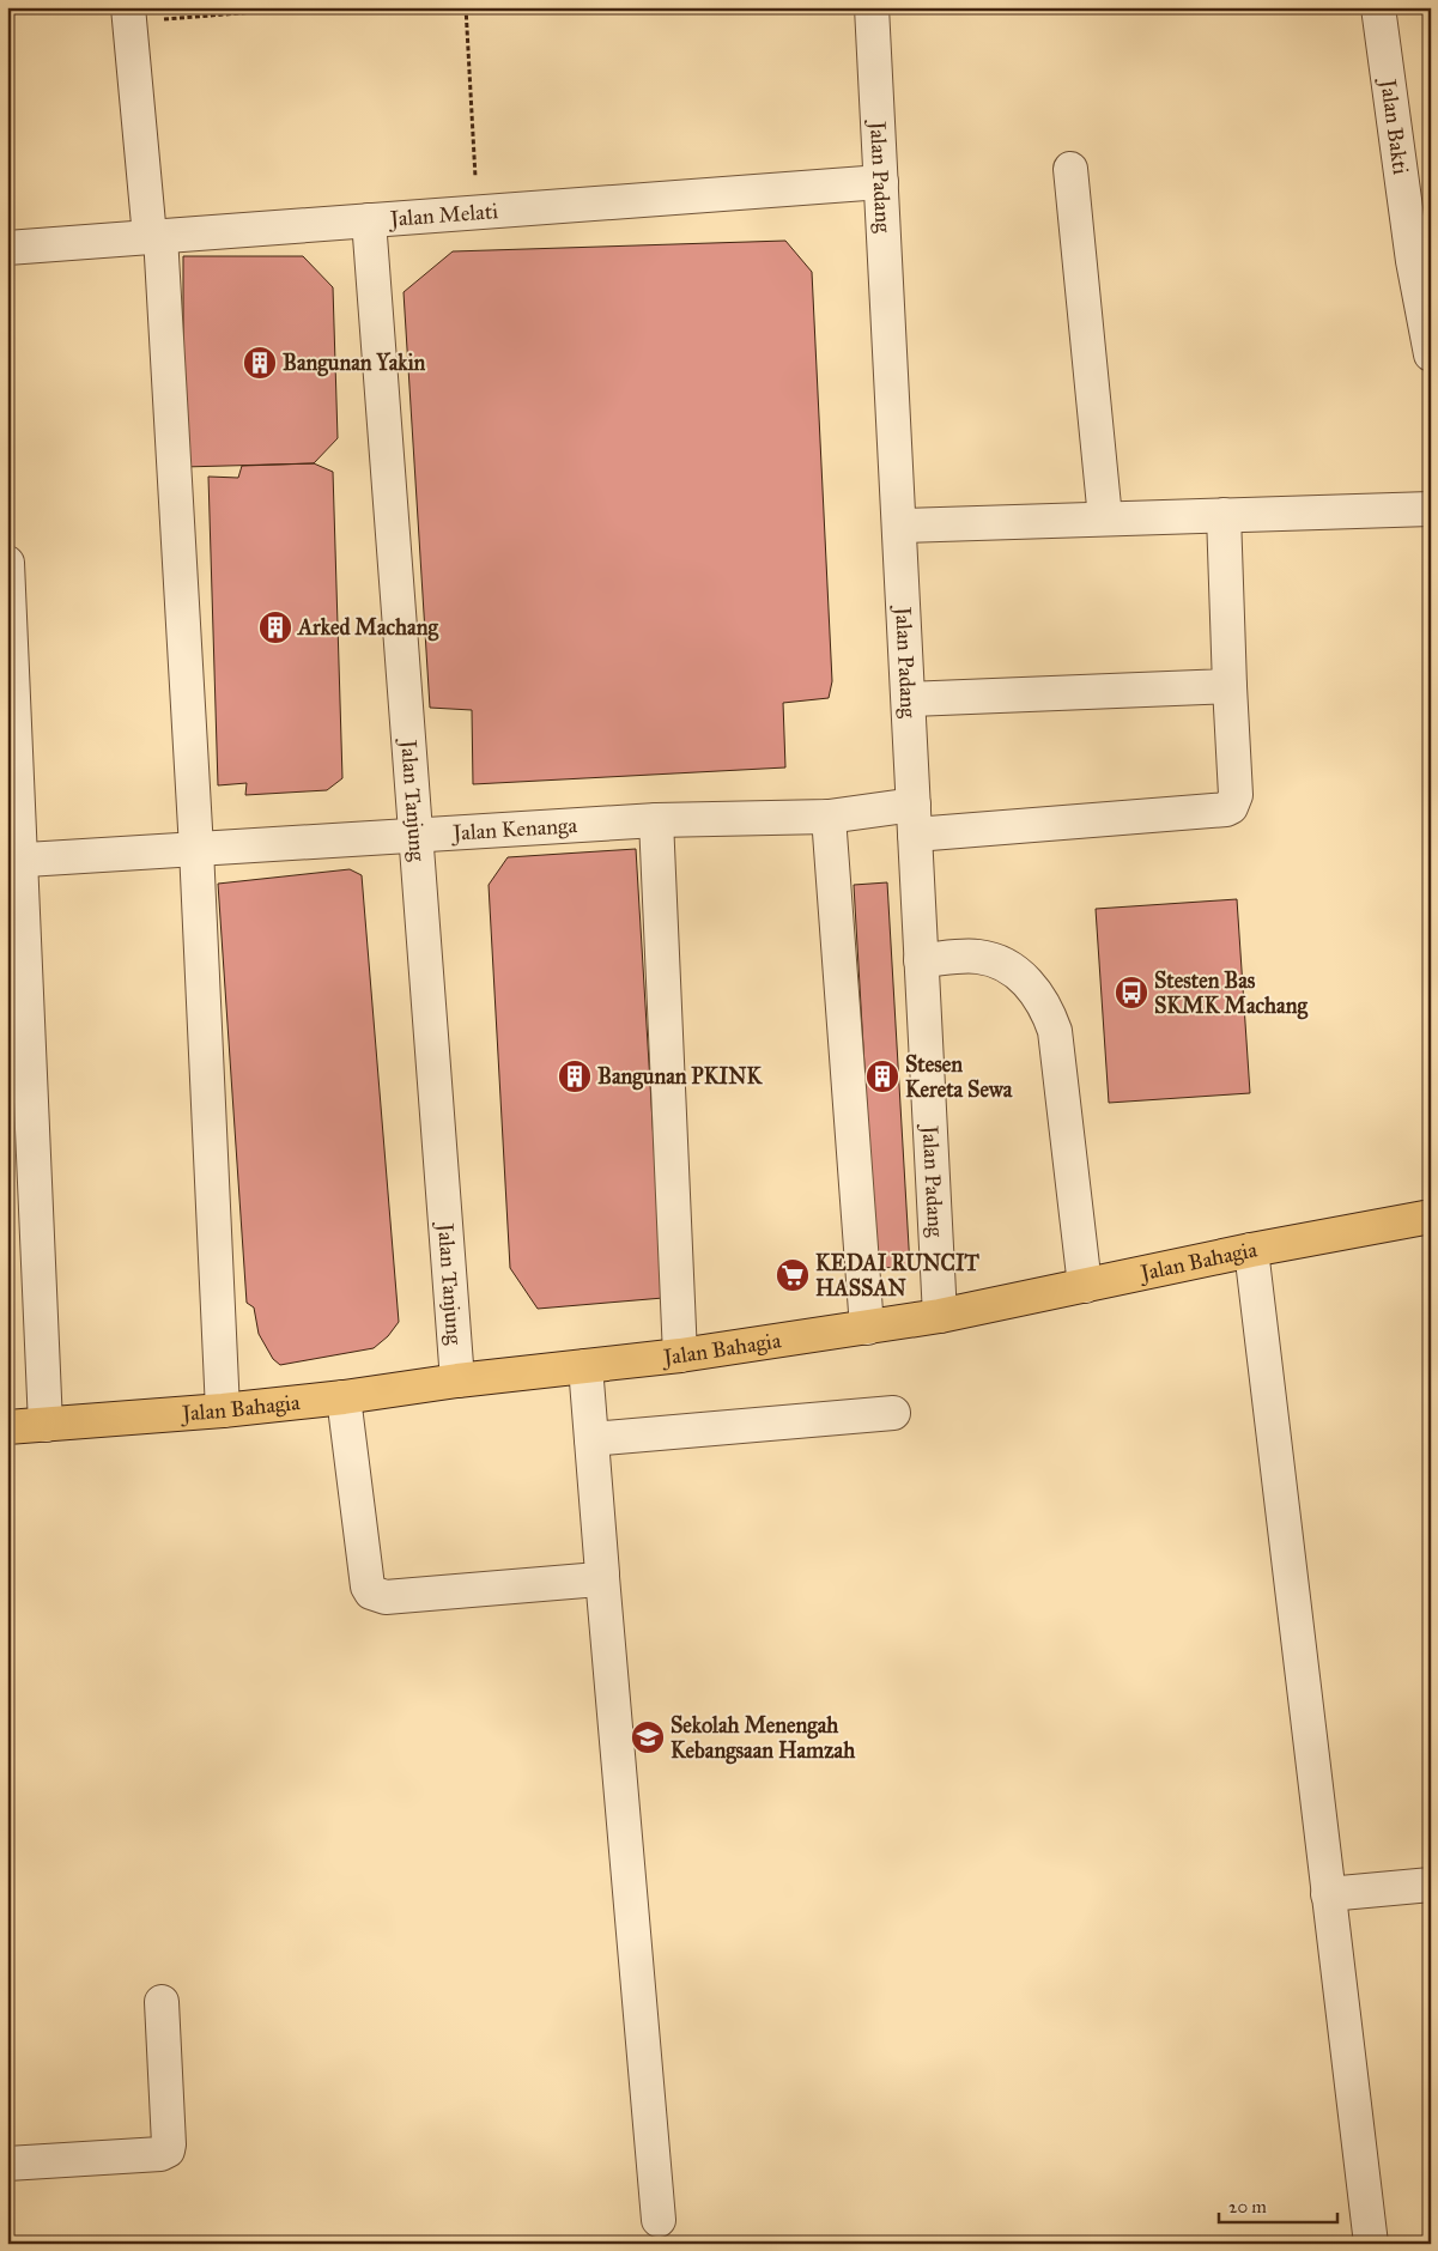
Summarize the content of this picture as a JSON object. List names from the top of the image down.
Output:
{
  "streets": {
    "main road": ["Jalan Bahagia"],
    "street": [
      "Jalan Bakti",
      "Jalan Padang",
      "Jalan Melati",
      "Jalan Tanjung",
      "Jalan Kenanga"
    ]
  },
  "crossings": [
    ["Jalan Padang", "Jalan Melati"],
    ["Jalan Padang", "Jalan Kenanga"],
    ["Jalan Padang", "Jalan Bahagia"],
    ["Jalan Melati", "Jalan Tanjung"],
    ["Jalan Tanjung", "Jalan Kenanga"],
    ["Jalan Tanjung", "Jalan Bahagia"]
  ],
  "places": {
    "building": [
      "Bangunan Yakin",
      "Arked Machang",
      "Bangunan PKINK",
      "Stesen Kereta Sewa"
    ],
    "bus stop": ["Stesten Bas SKMK Machang"],
    "supermarket": ["KEDAI RUNCIT HASSAN"],
    "school or university": ["Sekolah Menengah Kebangsaan Hamzah"]
  },
  "scale_bar": "20 m"
}
